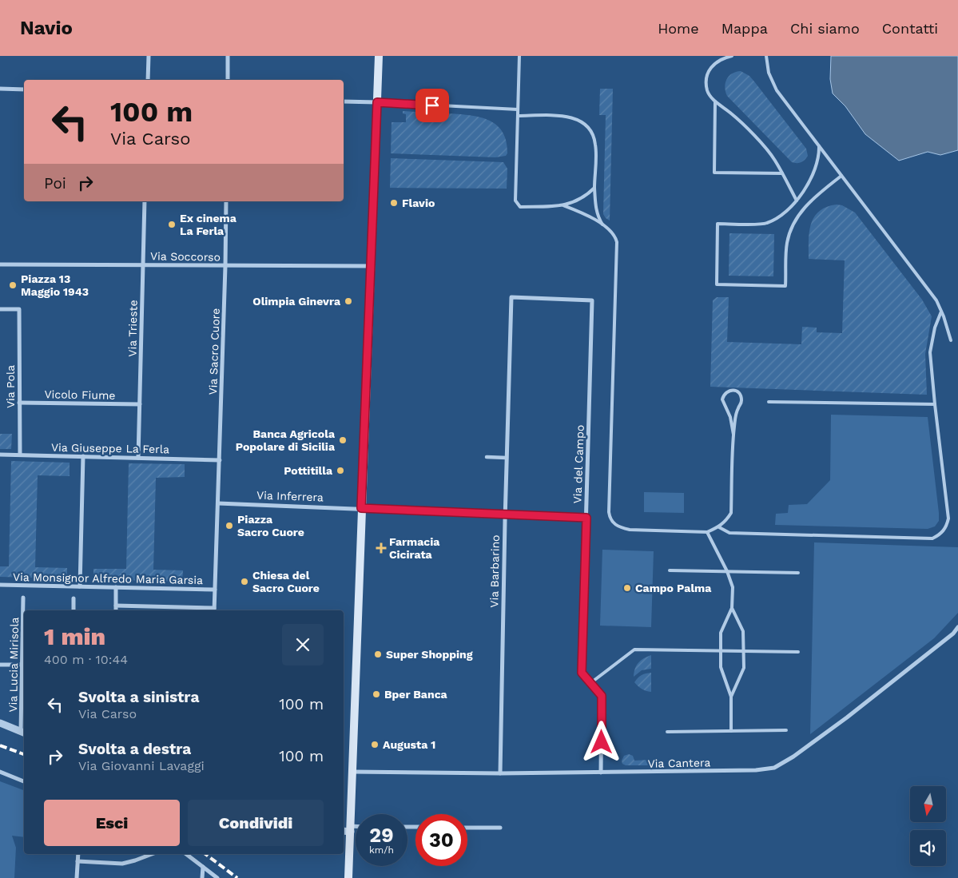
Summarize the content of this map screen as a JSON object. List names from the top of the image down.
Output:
{
  "streets": {
    "street": [
      "Via Soccorso",
      "Via Trieste",
      "Via Sacro Cuore",
      "Via Pola",
      "Vicolo Fiume",
      "Via Giuseppe La Ferla",
      "Via del Campo",
      "Via Inferrera",
      "Via Barbarino",
      "Via Monsignor Alfredo Maria Garsia",
      "Via Lucia Mirisola",
      "Via Cantera"
    ]
  },
  "crossings": [
    ["Via Soccorso", "Via Trieste"],
    ["Via Soccorso", "Via Sacro Cuore"],
    ["Via Trieste", "Vicolo Fiume"],
    ["Via Trieste", "Via Giuseppe La Ferla"],
    ["Via Sacro Cuore", "Via Giuseppe La Ferla"],
    ["Via Sacro Cuore", "Via Inferrera"],
    ["Via Sacro Cuore", "Via Monsignor Alfredo Maria Garsia"],
    ["Via Pola", "Vicolo Fiume"],
    ["Via Pola", "Via Giuseppe La Ferla"],
    ["Via del Campo", "Via Inferrera"],
    ["Via del Campo", "Via Barbarino"],
    ["Via del Campo", "Via Cantera"],
    ["Via Inferrera", "Via Barbarino"],
    ["Via Barbarino", "Via Cantera"]
  ],
  "places": {
    "other": [
      "Flavio",
      "Ex cinema La Ferla",
      "Piazza 13 Maggio 1943",
      "Olimpia Ginevra",
      "Banca Agricola Popolare di Sicilia",
      "Pottitilla",
      "Piazza Sacro Cuore",
      "Chiesa del Sacro Cuore",
      "Campo Palma",
      "Super Shopping",
      "Bper Banca",
      "Augusta 1"
    ],
    "health": ["Farmacia Cicirata"]
  },
  "north": "bottom",
  "page": {
    "header": "Navio",
    "nav": [
      "Home",
      "Mappa",
      "Chi siamo",
      "Contatti"
    ],
    "turn": ["100 m", "Via Carso"],
    "then": "Poi",
    "heading": ["1 min", "400 m · 10:44"],
    "list": [
      {
        "name": "Svolta a sinistra",
        "note": "Via Carso",
        "value": "100 m"
      },
      {
        "name": "Svolta a destra",
        "note": "Via Giovanni Lavaggi",
        "value": "100 m"
      }
    ],
    "buttons": ["Esci", "Condividi"],
    "speed": "29 km/h",
    "limit": "30"
  }
}
